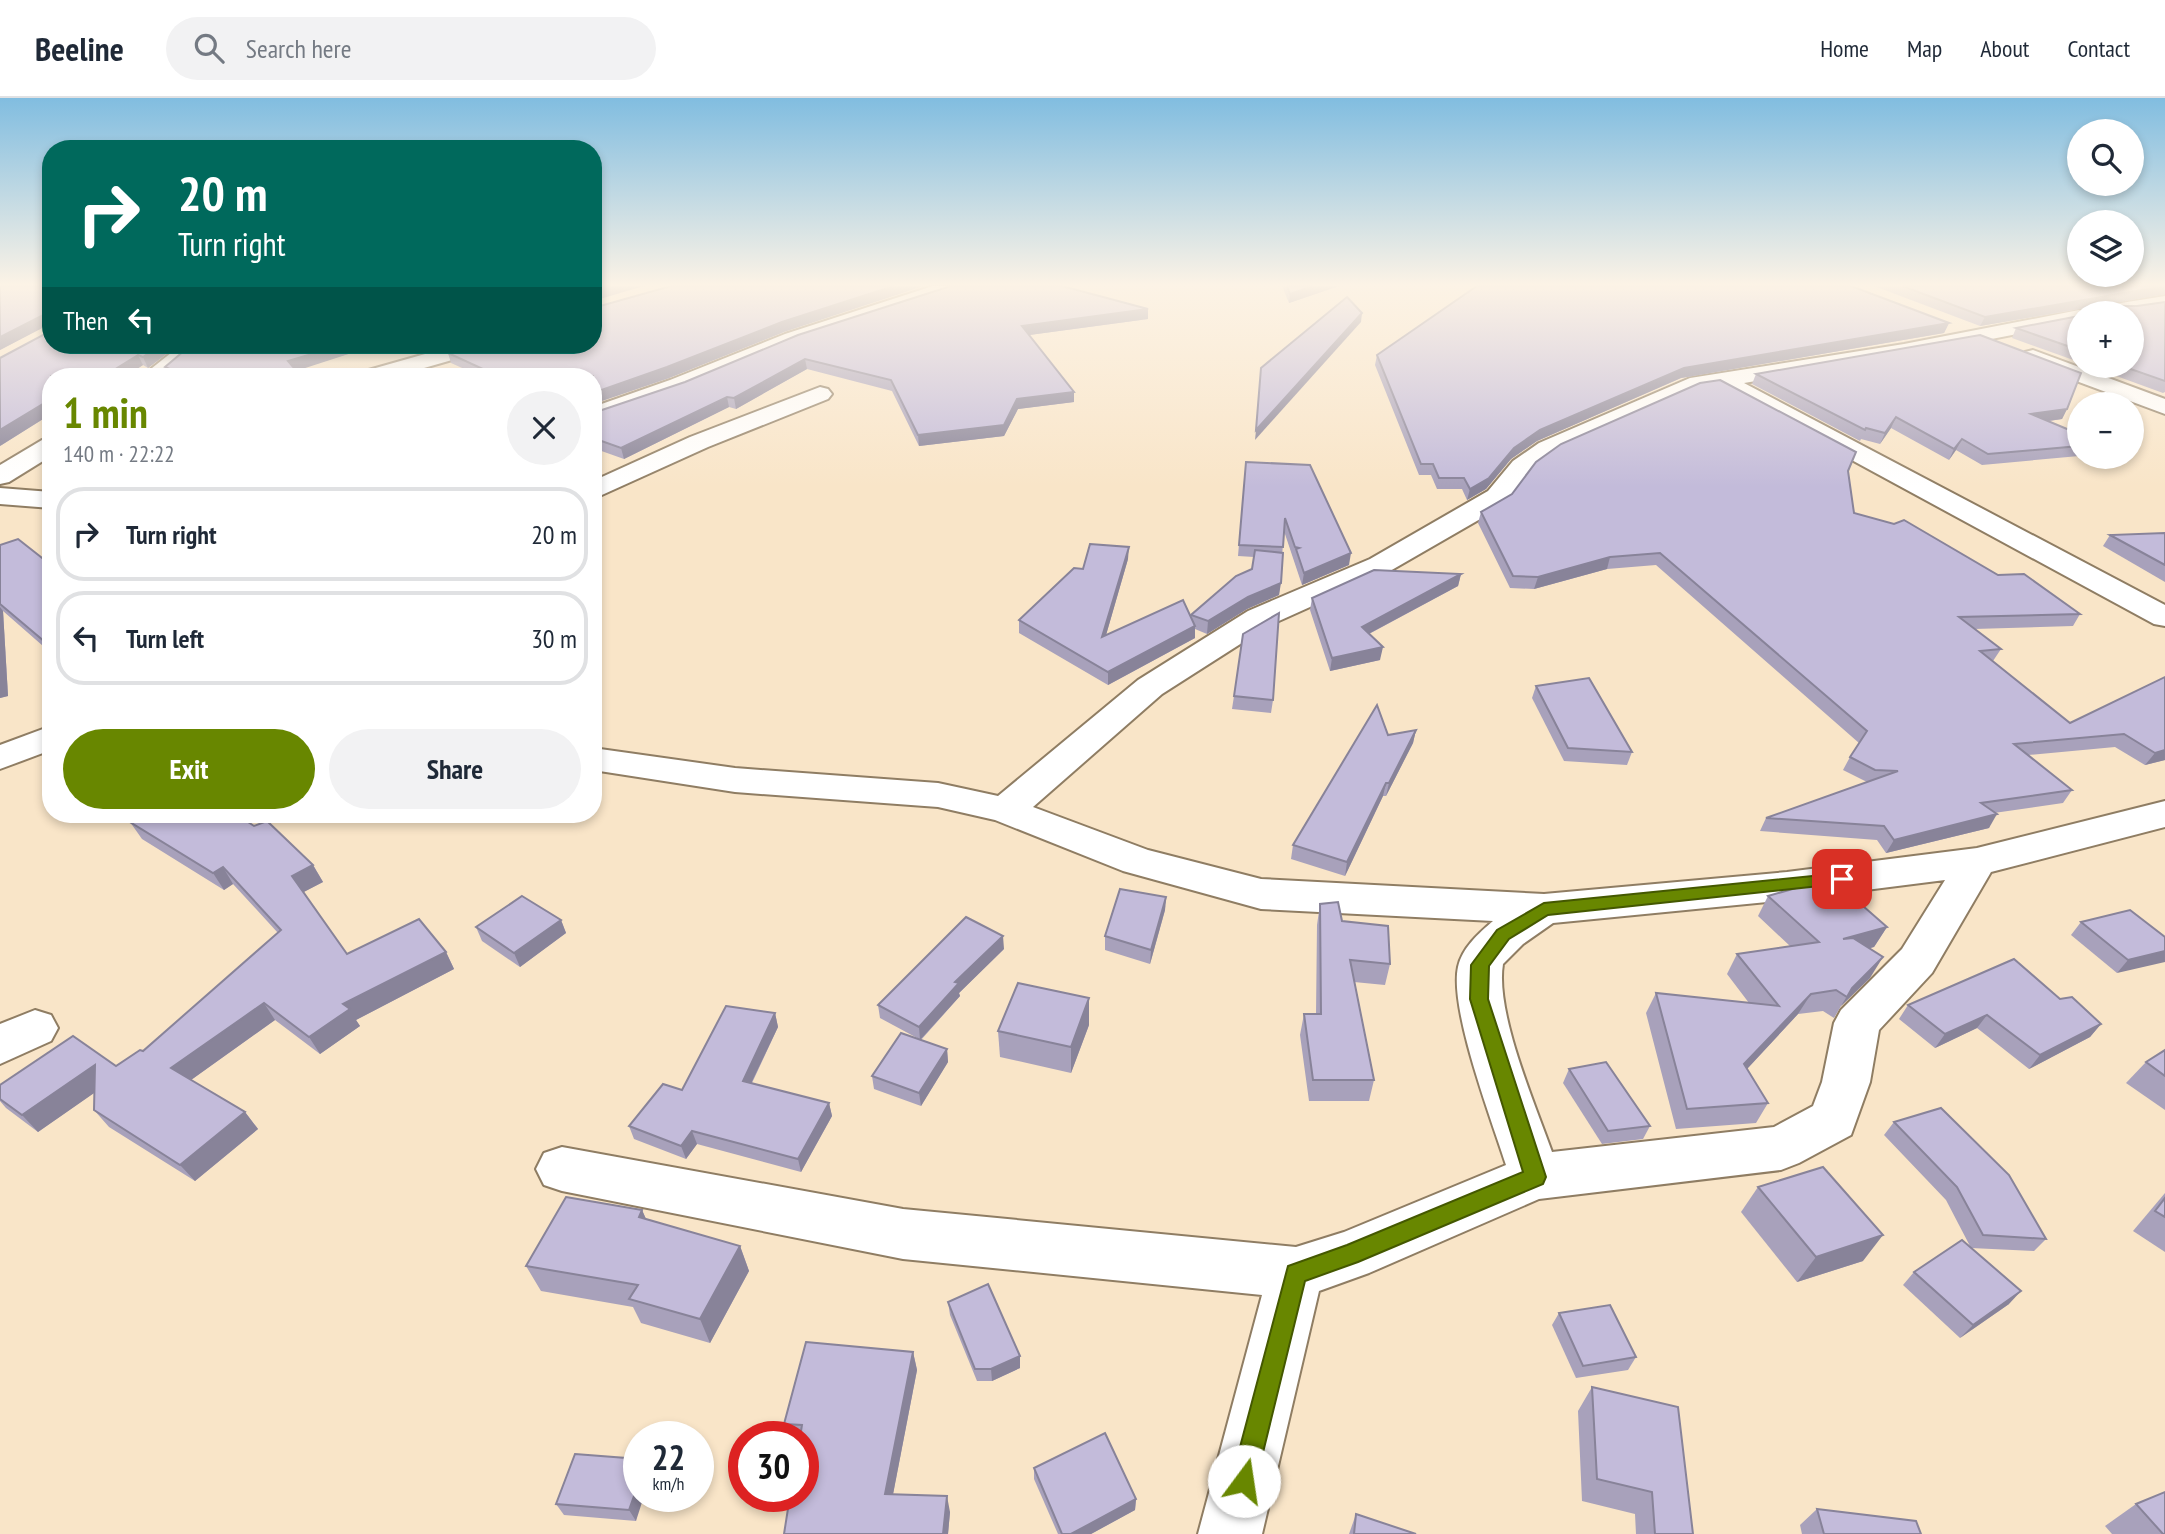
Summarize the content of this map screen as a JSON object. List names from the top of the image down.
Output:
{
  "page": {
    "header": "Beeline",
    "search": "Search here",
    "nav": [
      "Home",
      "Map",
      "About",
      "Contact"
    ],
    "map_buttons": ["+", "−"],
    "turn": ["20 m", "Turn right"],
    "then": "Then",
    "heading": ["1 min", "140 m · 22:22"],
    "list": [
      {
        "name": "Turn right",
        "value": "20 m"
      },
      {
        "name": "Turn left",
        "value": "30 m"
      }
    ],
    "buttons": ["Exit", "Share"],
    "speed": "22 km/h",
    "limit": "30"
  }
}
